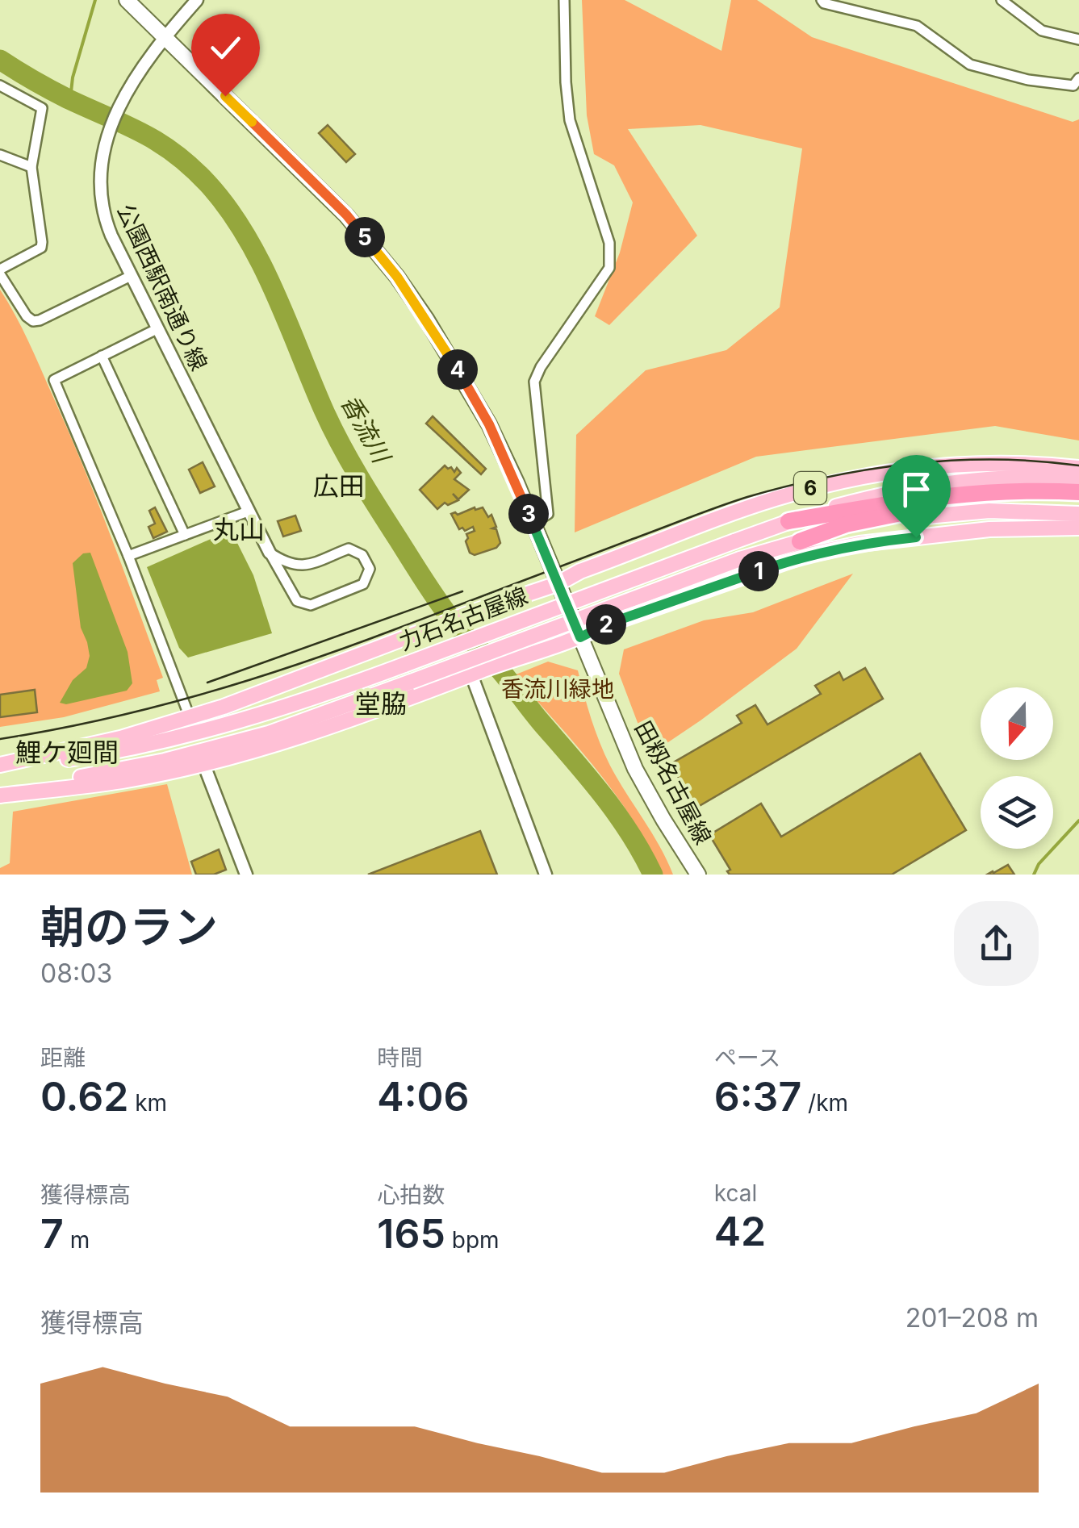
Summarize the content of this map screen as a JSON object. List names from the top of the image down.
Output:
{
  "streets": {
    "main road": ["6", "力石名古屋線", "田籾名古屋線"],
    "street": ["公園西駅南通り線"]
  },
  "crossings": [
    ["公園西駅南通り線", "田籾名古屋線"],
    ["6", "力石名古屋線"],
    ["6", "田籾名古屋線"]
  ],
  "districts": [
    "広田",
    "丸山",
    "堂脇",
    "鯉ケ廻間"
  ],
  "water": ["香流川"],
  "parks": ["香流川緑地"],
  "north": "bottom",
  "page": {
    "pins": [
      "5",
      "4",
      "3",
      "1",
      "2"
    ],
    "heading": ["朝のラン", "08:03"],
    "stats": [
      ["距離", "0.62 km"],
      ["時間", "4:06"],
      ["ペース", "6:37 /km"],
      ["獲得標高", "7 m"],
      ["心拍数", "165 bpm"],
      ["kcal", "42"]
    ],
    "chart": ["獲得標高", "201–208 m"]
  }
}
